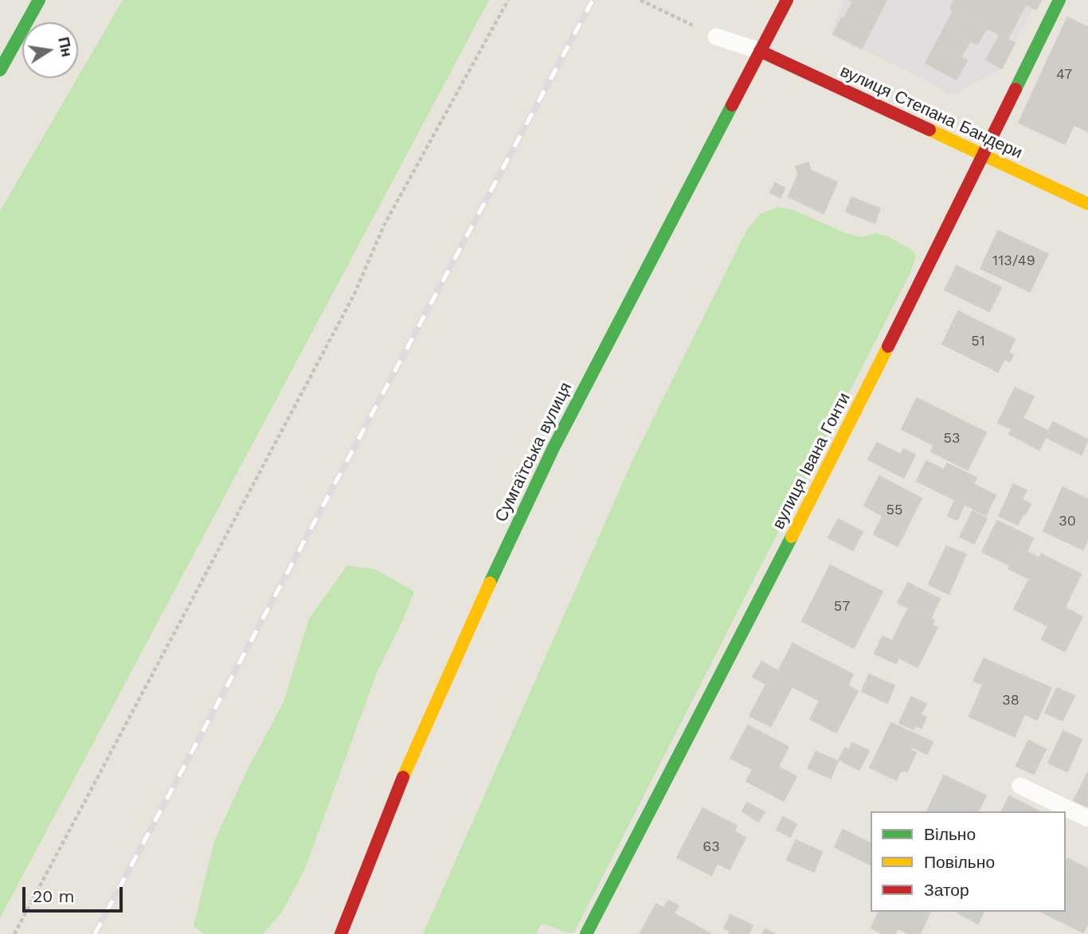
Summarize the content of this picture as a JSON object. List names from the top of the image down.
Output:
{
  "streets": {
    "street": ["вулиця Степана Бандери", "Сумгаїтська вулиця", "вулиця Івана Гонти"]
  },
  "crossings": [
    ["вулиця Степана Бандери", "Сумгаїтська вулиця"],
    ["вулиця Степана Бандери", "вулиця Івана Гонти"]
  ],
  "house_numbers": [
    "47",
    "113/49",
    "51",
    "53",
    "55",
    "30",
    "57",
    "38",
    "63"
  ],
  "legend": ["Вільно", "Повільно", "Затор"],
  "scale_bar": "20 m",
  "north": "right"
}
